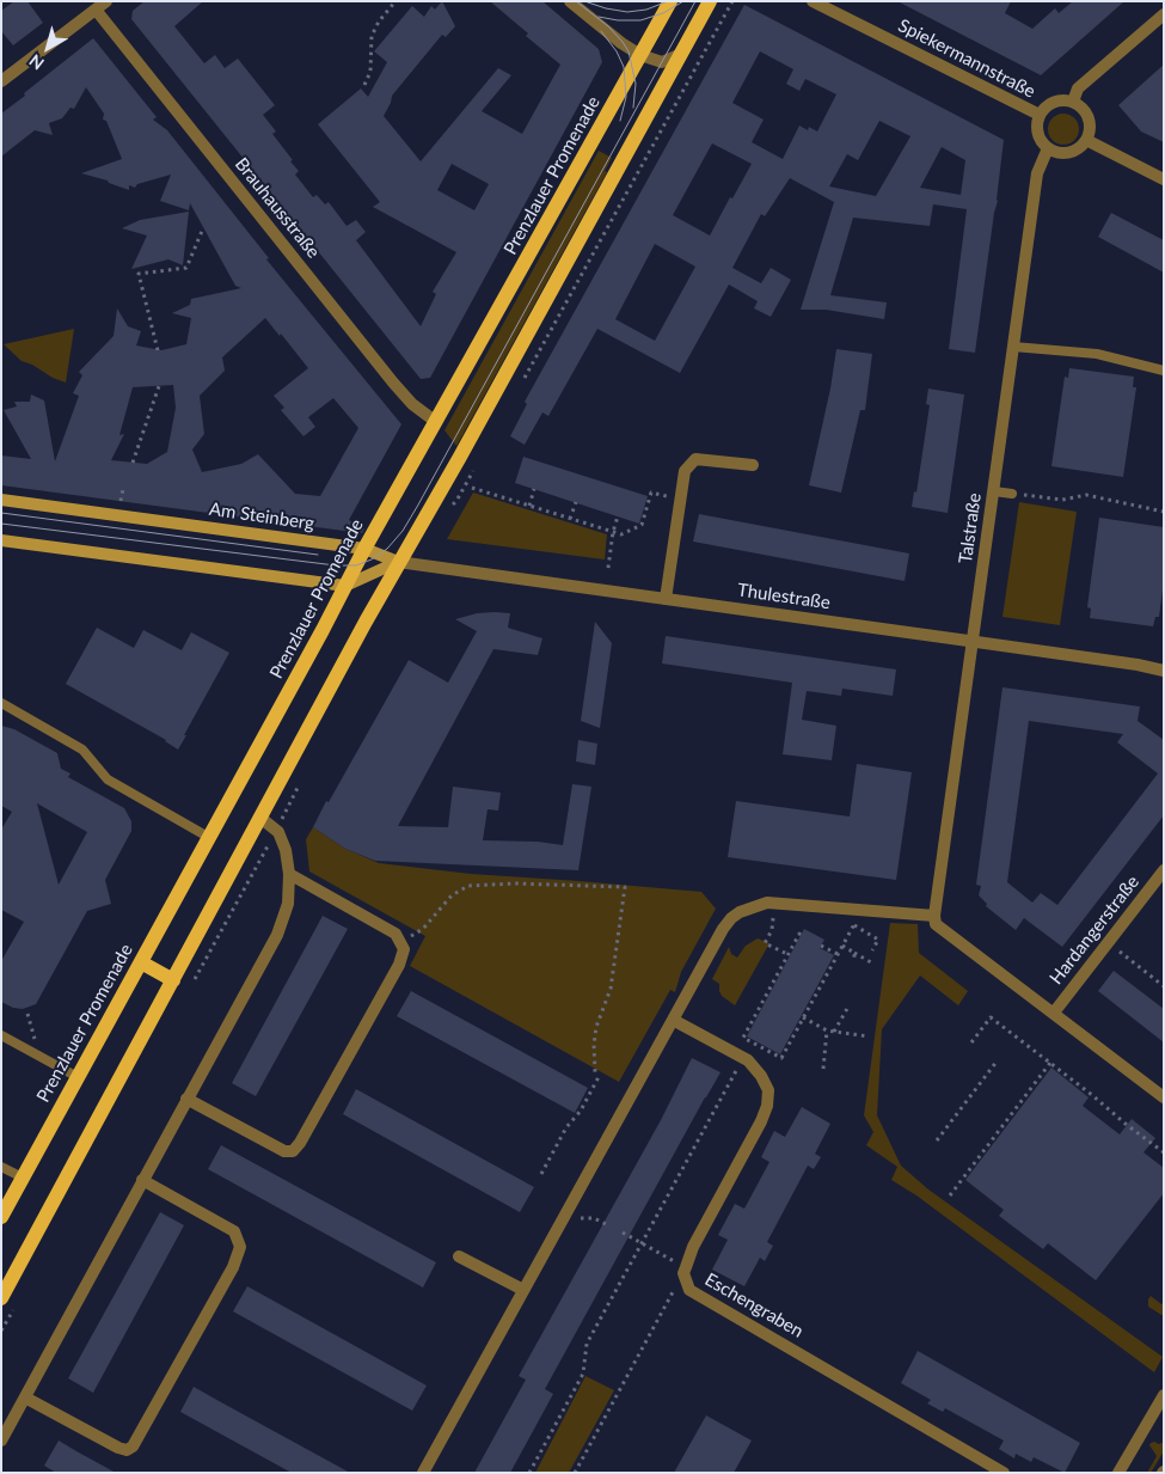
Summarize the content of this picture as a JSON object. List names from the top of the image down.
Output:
{
  "streets": {
    "main road": ["Prenzlauer Promenade", "Am Steinberg"],
    "street": [
      "Spiekermannstraße",
      "Brauhausstraße",
      "Talstraße",
      "Thulestraße",
      "Hardangerstraße",
      "Eschengraben"
    ]
  },
  "crossings": [
    ["Spiekermannstraße", "Talstraße"],
    ["Prenzlauer Promenade", "Brauhausstraße"],
    ["Prenzlauer Promenade", "Am Steinberg"],
    ["Am Steinberg", "Thulestraße"],
    ["Talstraße", "Thulestraße"]
  ],
  "north": "bottom left"
}
